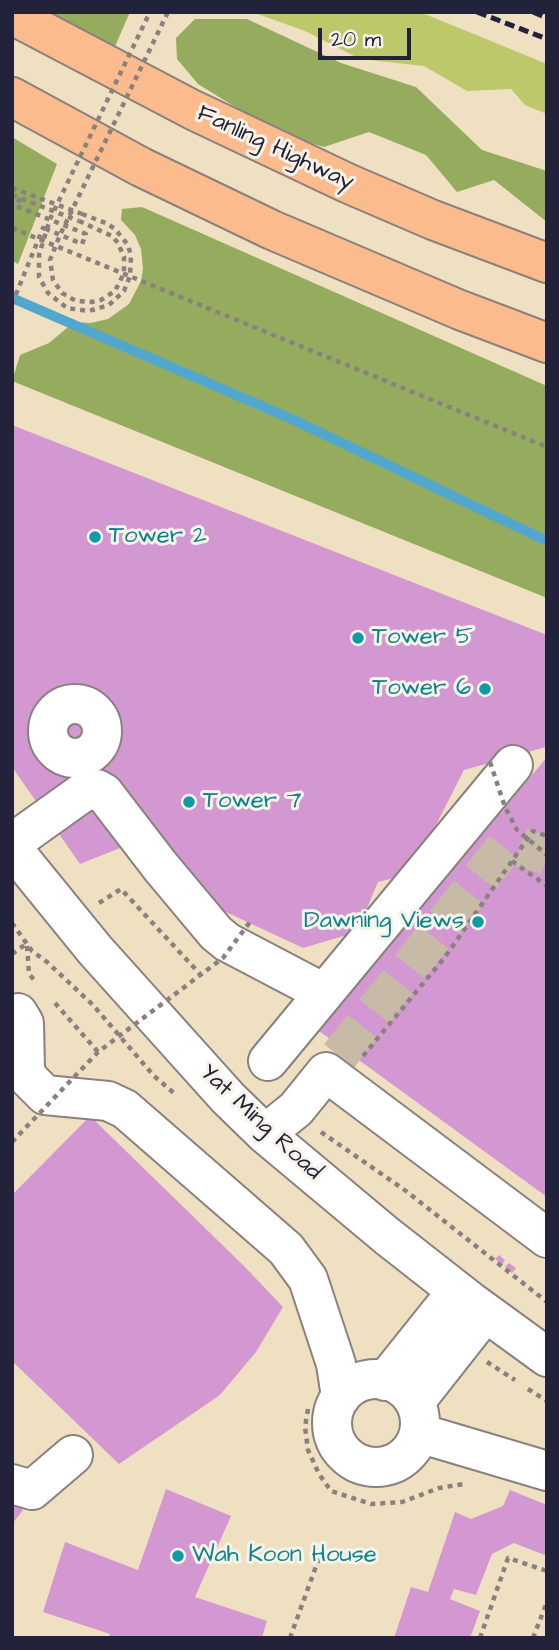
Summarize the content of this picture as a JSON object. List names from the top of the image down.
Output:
{
  "streets": {
    "highway": ["Fanling Highway"],
    "street": ["Yat Ming Road"]
  },
  "places": [
    "Tower 2",
    "Tower 5",
    "Tower 6",
    "Tower 7",
    "Dawning Views",
    "Wah Koon House"
  ],
  "scale_bar": "20 m"
}
